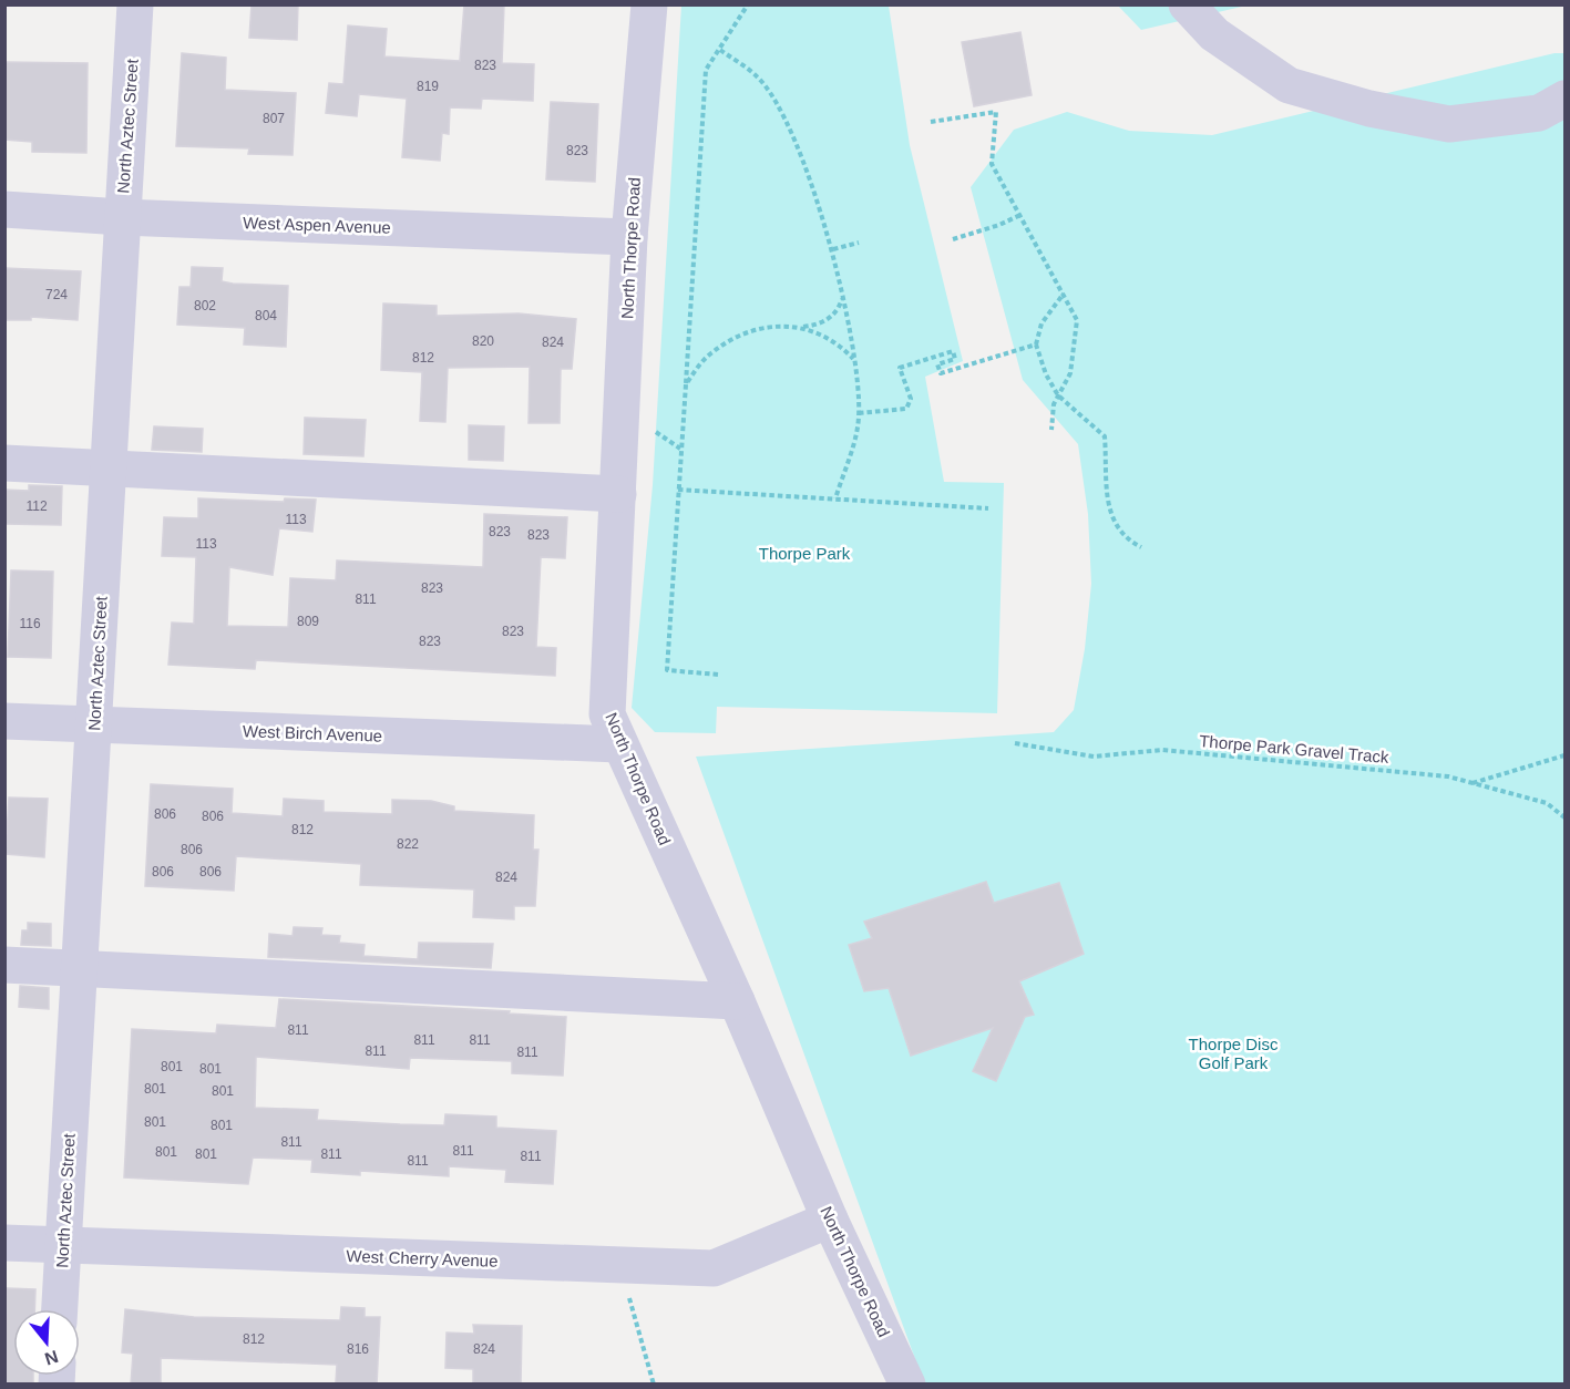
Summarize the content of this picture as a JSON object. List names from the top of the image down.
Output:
{
  "streets": {
    "street": [
      "North Aztec Street",
      "West Aspen Avenue",
      "North Thorpe Road",
      "West Birch Avenue",
      "West Cherry Avenue"
    ],
    "path": ["Thorpe Park Gravel Track"]
  },
  "crossings": [
    ["North Aztec Street", "West Aspen Avenue"],
    ["North Aztec Street", "West Birch Avenue"],
    ["North Aztec Street", "West Cherry Avenue"],
    ["West Aspen Avenue", "North Thorpe Road"],
    ["North Thorpe Road", "West Birch Avenue"],
    ["North Thorpe Road", "West Cherry Avenue"]
  ],
  "parks": ["Thorpe Park", "Thorpe Disc Golf Park"],
  "house_numbers": [
    "823",
    "819",
    "807",
    "823",
    "724",
    "802",
    "804",
    "820",
    "824",
    "812",
    "112",
    "113",
    "823",
    "823",
    "113",
    "823",
    "811",
    "809",
    "116",
    "823",
    "823",
    "806",
    "806",
    "812",
    "822",
    "806",
    "806",
    "806",
    "824",
    "811",
    "811",
    "811",
    "811",
    "811",
    "801",
    "801",
    "801",
    "801",
    "801",
    "801",
    "811",
    "811",
    "801",
    "801",
    "811",
    "811",
    "811",
    "812",
    "816",
    "824"
  ],
  "north": "bottom"
}
